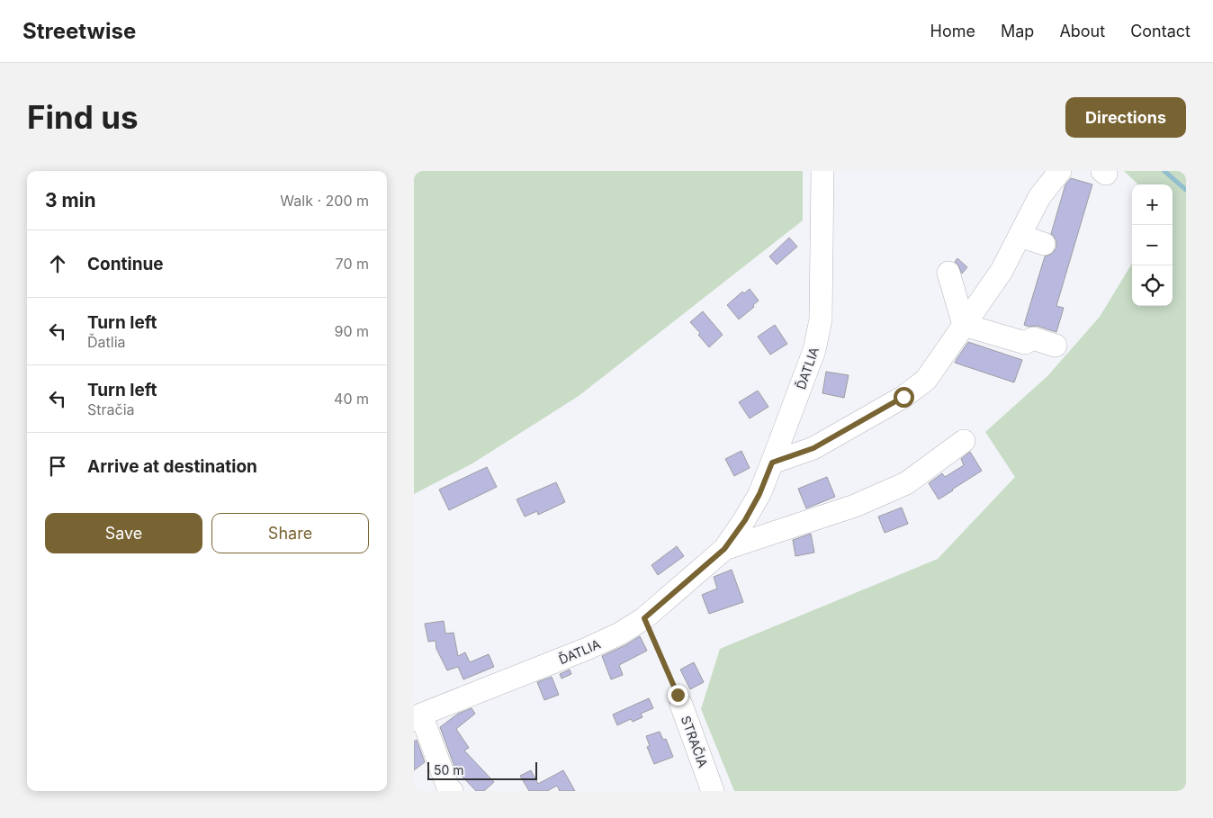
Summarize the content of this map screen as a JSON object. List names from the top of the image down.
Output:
{
  "streets": {
    "street": ["ĎATLIA", "STRAČIA"]
  },
  "crossings": [
    ["ĎATLIA", "STRAČIA"]
  ],
  "scale_bar": "50 m",
  "page": {
    "header": "Streetwise",
    "nav": [
      "Home",
      "Map",
      "About",
      "Contact"
    ],
    "buttons": [
      "Directions",
      ["Save", "Share"]
    ],
    "title": "Find us",
    "heading": ["3 min", "Walk · 200 m"],
    "map_buttons": ["+", "−"],
    "list": [
      ["Continue", "70 m"],
      ["Turn left", "Ďatlia", "90 m"],
      ["Turn left", "Stračia", "40 m"],
      "Arrive at destination"
    ],
    "scale": "50 m"
  }
}
